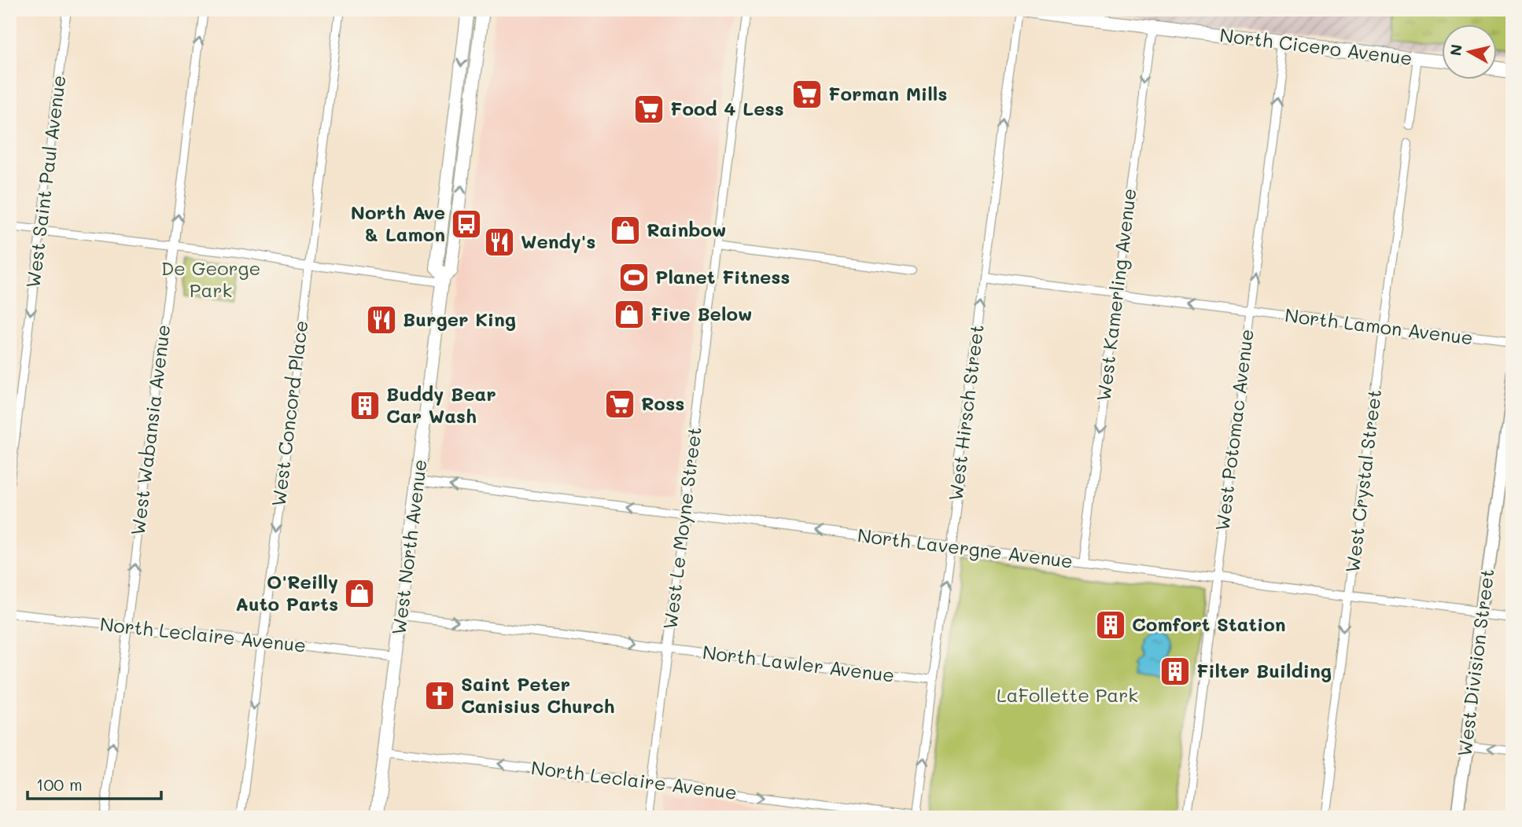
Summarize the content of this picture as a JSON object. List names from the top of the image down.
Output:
{
  "streets": {
    "main road": ["North Cicero Avenue", "West North Avenue", "West Division Street"],
    "street": [
      "West Saint Paul Avenue",
      "West Kamerling Avenue",
      "North Lamon Avenue",
      "West Hirsch Street",
      "West Concord Place",
      "West Wabansia Avenue",
      "West Potomac Avenue",
      "West Crystal Street",
      "West Le Moyne Street",
      "North Lavergne Avenue",
      "North Leclaire Avenue",
      "North Lawler Avenue"
    ]
  },
  "crossings": [
    ["North Cicero Avenue", "West Kamerling Avenue"],
    ["North Cicero Avenue", "West Hirsch Street"],
    ["North Cicero Avenue", "West Potomac Avenue"],
    ["West Kamerling Avenue", "North Lamon Avenue"],
    ["West Kamerling Avenue", "North Lavergne Avenue"],
    ["North Lamon Avenue", "West Hirsch Street"],
    ["North Lamon Avenue", "West Potomac Avenue"],
    ["North Lamon Avenue", "West Crystal Street"],
    ["West Hirsch Street", "North Lavergne Avenue"],
    ["West Hirsch Street", "North Leclaire Avenue"],
    ["West Hirsch Street", "North Lawler Avenue"],
    ["West Concord Place", "North Leclaire Avenue"],
    ["West Wabansia Avenue", "North Leclaire Avenue"],
    ["West Potomac Avenue", "North Lavergne Avenue"],
    ["West Crystal Street", "North Lavergne Avenue"],
    ["West Le Moyne Street", "North Lavergne Avenue"],
    ["West Le Moyne Street", "North Leclaire Avenue"],
    ["West Le Moyne Street", "North Lawler Avenue"],
    ["West North Avenue", "North Lavergne Avenue"],
    ["West North Avenue", "North Leclaire Avenue"],
    ["West North Avenue", "North Lawler Avenue"],
    ["North Lavergne Avenue", "West Division Street"]
  ],
  "one_way": [
    "West Saint Paul Avenue",
    "West Kamerling Avenue",
    "West Hirsch Street",
    "West Concord Place",
    "West Wabansia Avenue",
    "North Lavergne Avenue",
    "North Lawler Avenue"
  ],
  "parks": ["De George Park", "LaFollette Park"],
  "places": {
    "supermarket": ["Forman Mills", "Food 4 Less", "Ross"],
    "bus stop": ["North Ave & Lamon"],
    "shop": ["Rainbow", "Five Below", "O'Reilly Auto Parts"],
    "restaurant": ["Wendy's", "Burger King"],
    "sports": ["Planet Fitness"],
    "building": ["Buddy Bear Car Wash", "Comfort Station", "Filter Building"],
    "church": ["Saint Peter Canisius Church"]
  },
  "scale_bar": "100 m",
  "north": "left"
}
